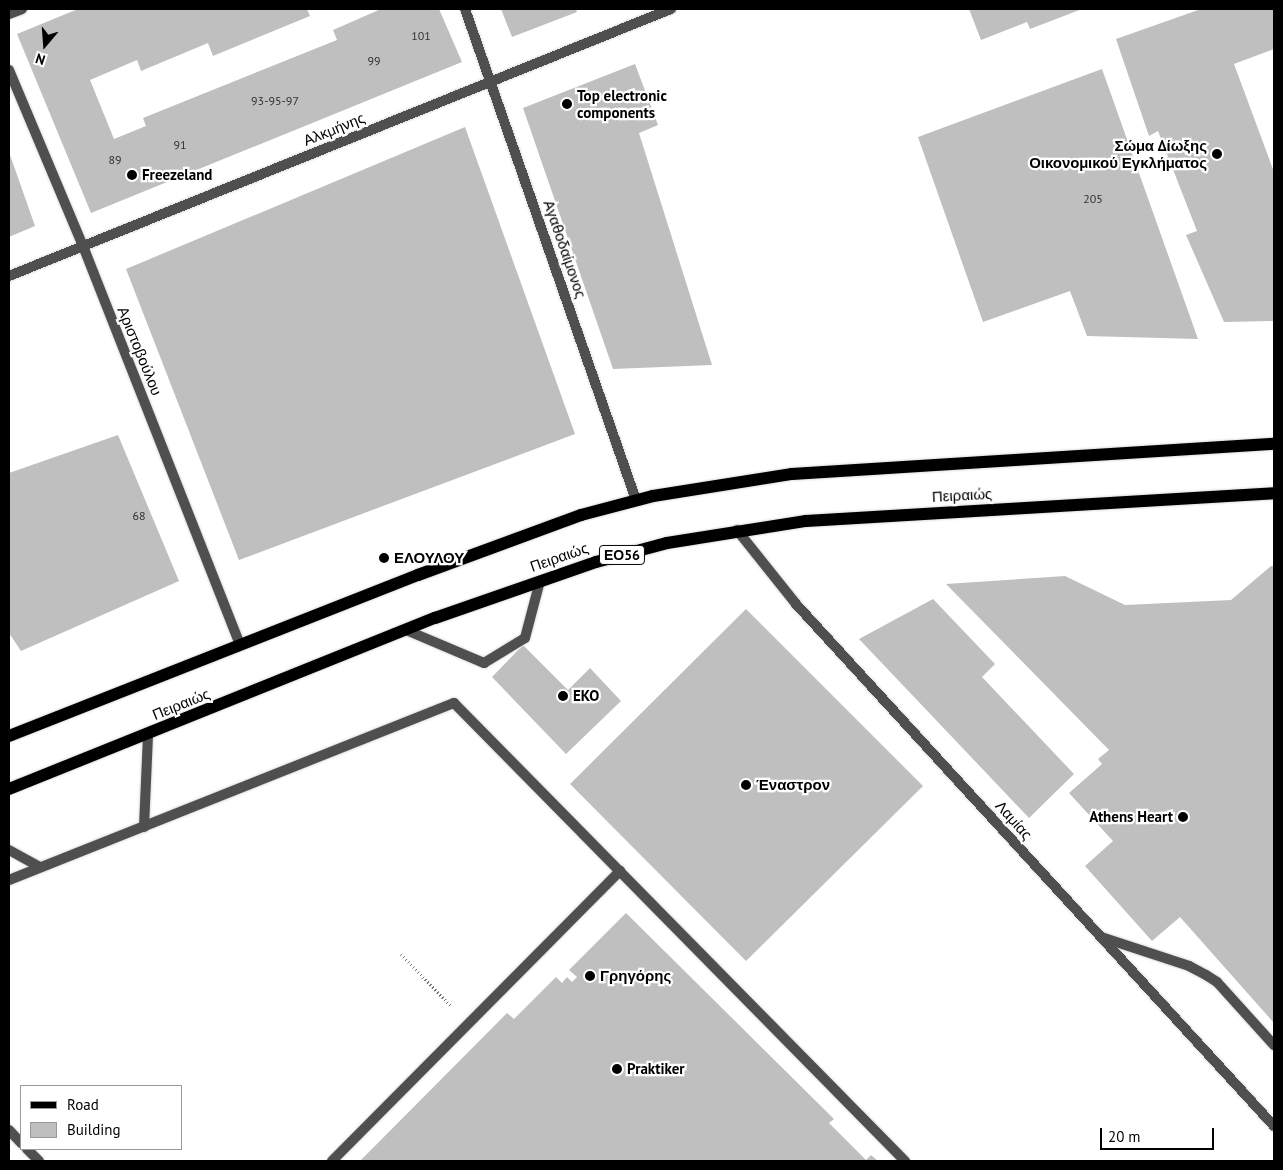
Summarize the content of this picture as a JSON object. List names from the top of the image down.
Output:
{
  "streets": {
    "main road": ["Πειραιώς", "ΕΟ56"],
    "street": [
      "Αλκμήνης",
      "Αγαθοδαίμονος",
      "Αριστοβούλου",
      "Λαμίας"
    ]
  },
  "crossings": [
    ["Αλκμήνης", "Αγαθοδαίμονος"],
    ["Αλκμήνης", "Αριστοβούλου"],
    ["Πειραιώς", "Λαμίας"]
  ],
  "places": [
    "Top electronic components",
    "Σώμα Δίωξης Οικονομικού Εγκλήματος",
    "Freezeland",
    "ΕΛΟΥΛΟΥ",
    "EKO",
    "Έναστρον",
    "Athens Heart",
    "Γρηγόρης",
    "Praktiker"
  ],
  "house_numbers": [
    "101",
    "99",
    "93-95-97",
    "91",
    "89",
    "205",
    "68"
  ],
  "legend": ["Road", "Building"],
  "scale_bar": "20 m",
  "north": "bottom"
}
